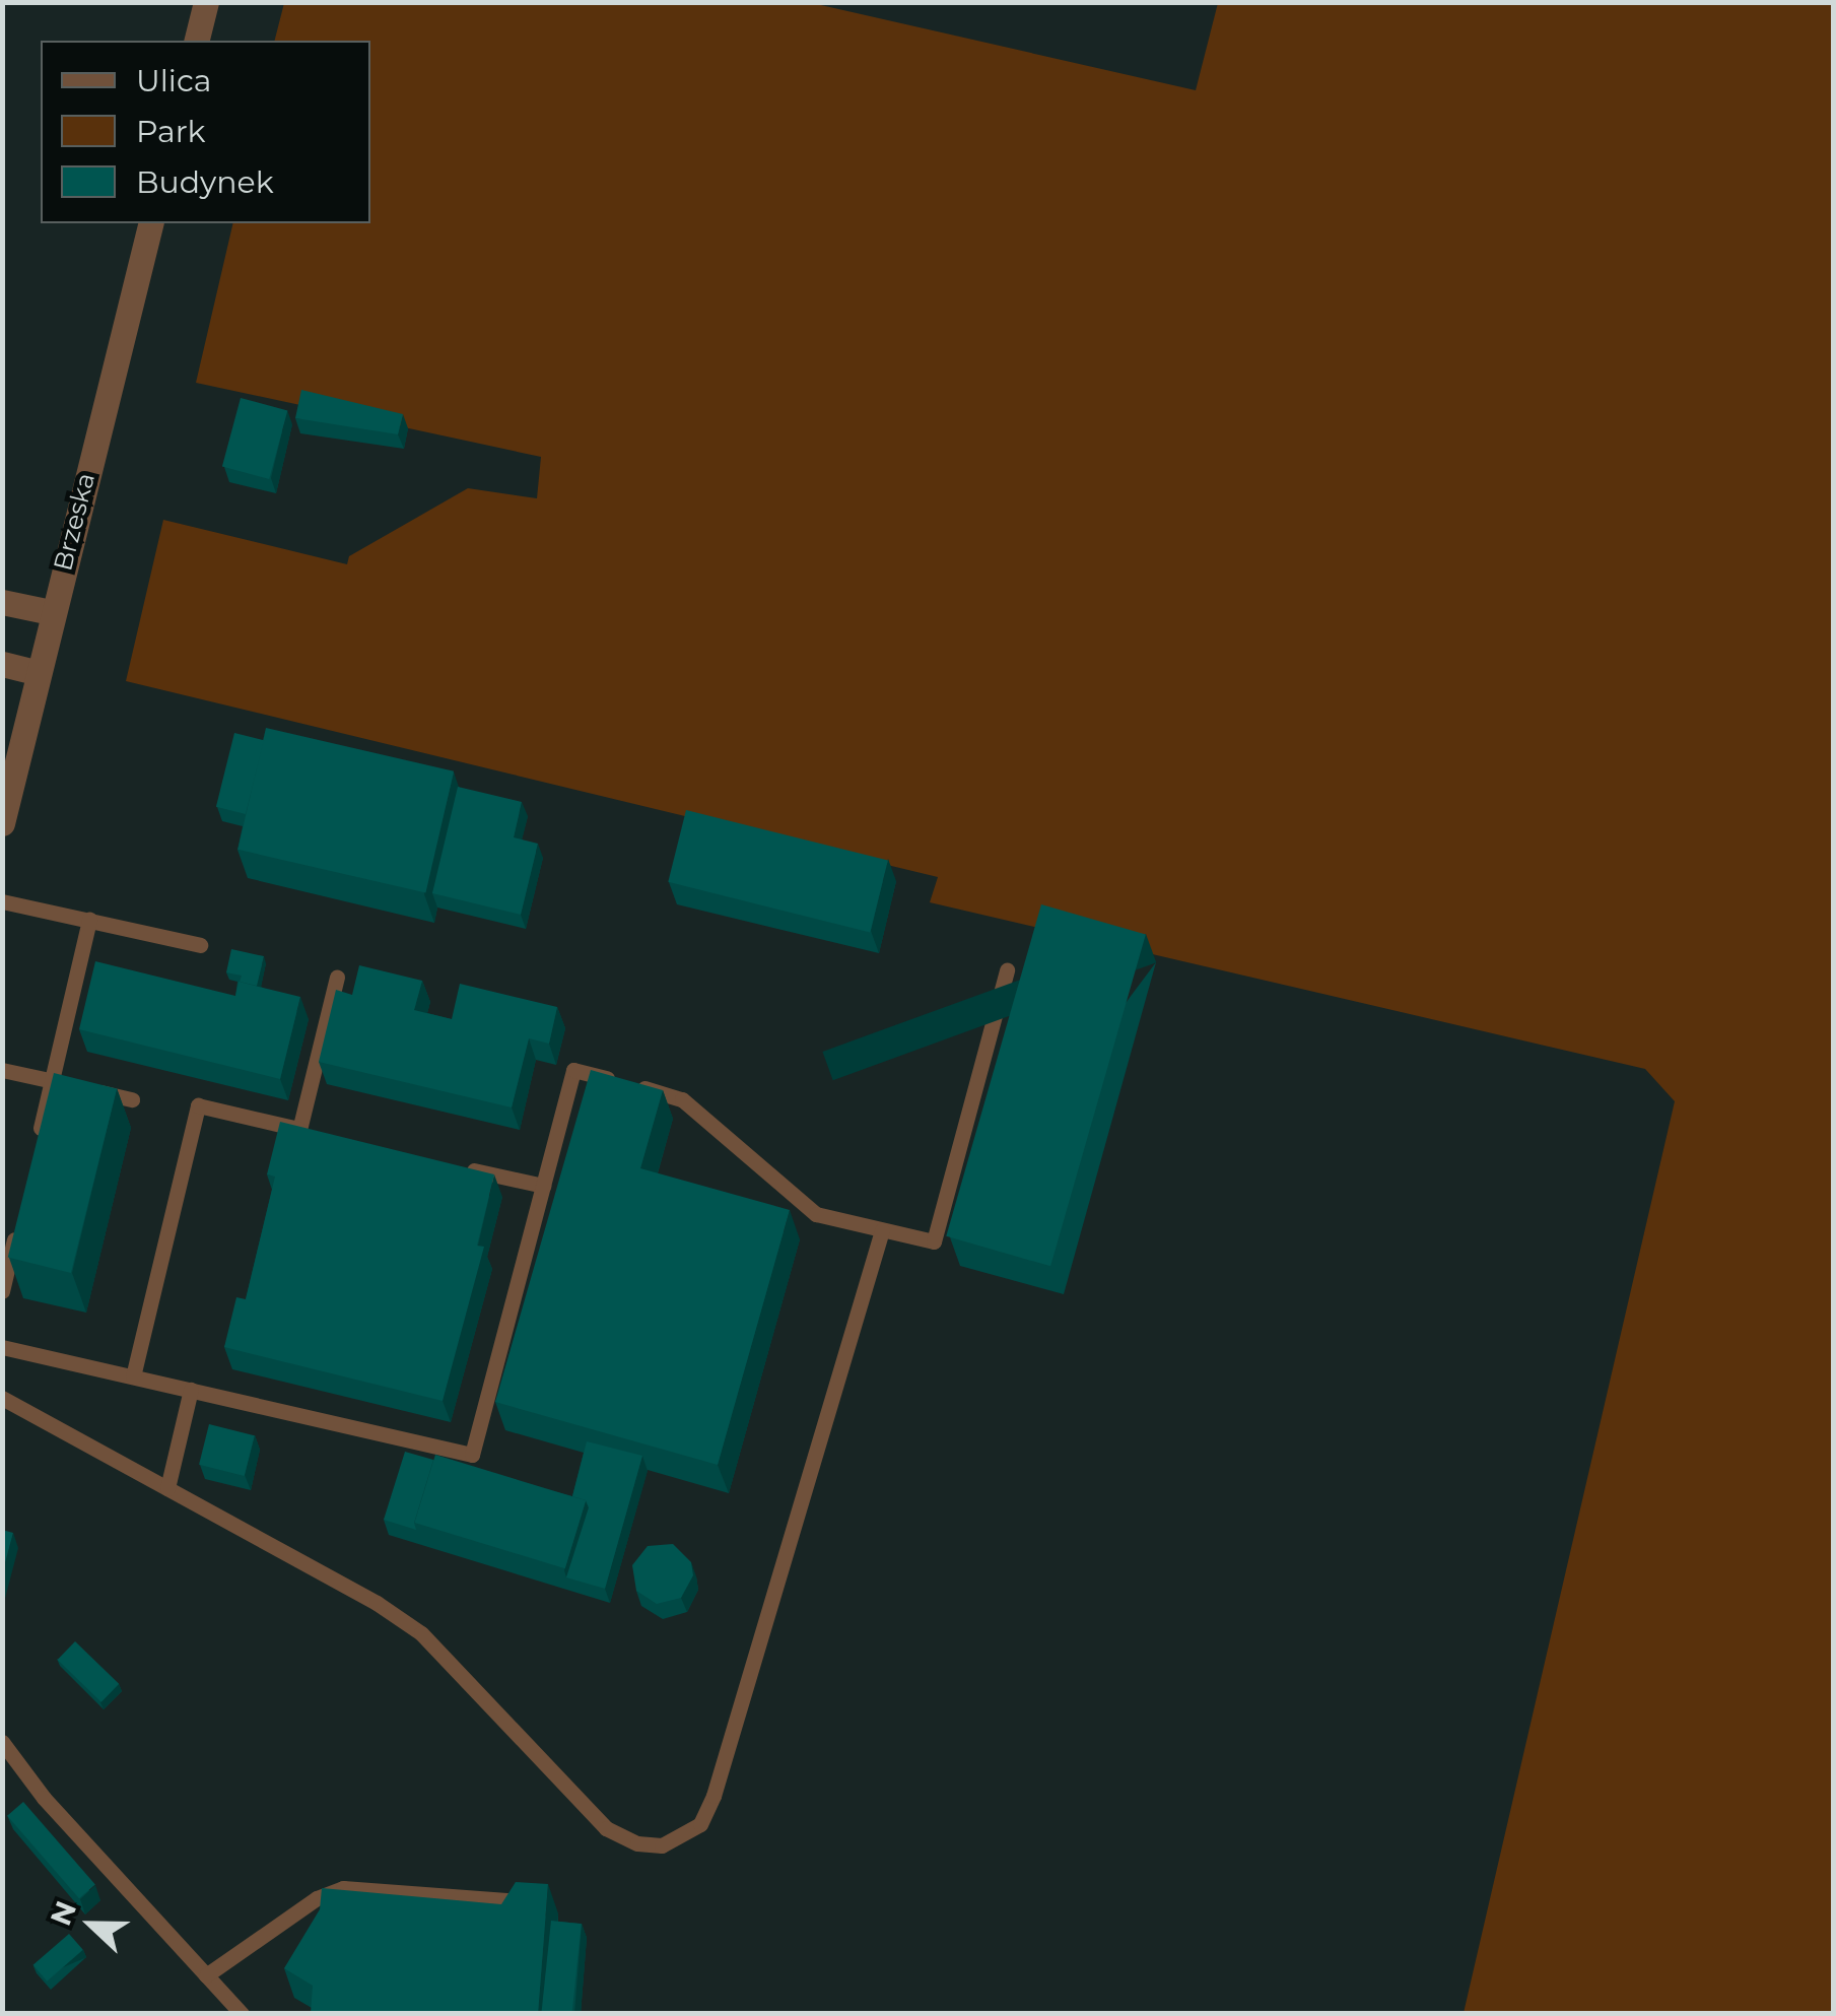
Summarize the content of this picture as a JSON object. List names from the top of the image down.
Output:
{
  "streets": {
    "street": ["Brzeska"]
  },
  "legend": ["Ulica", "Park", "Budynek"],
  "north": "left"
}
